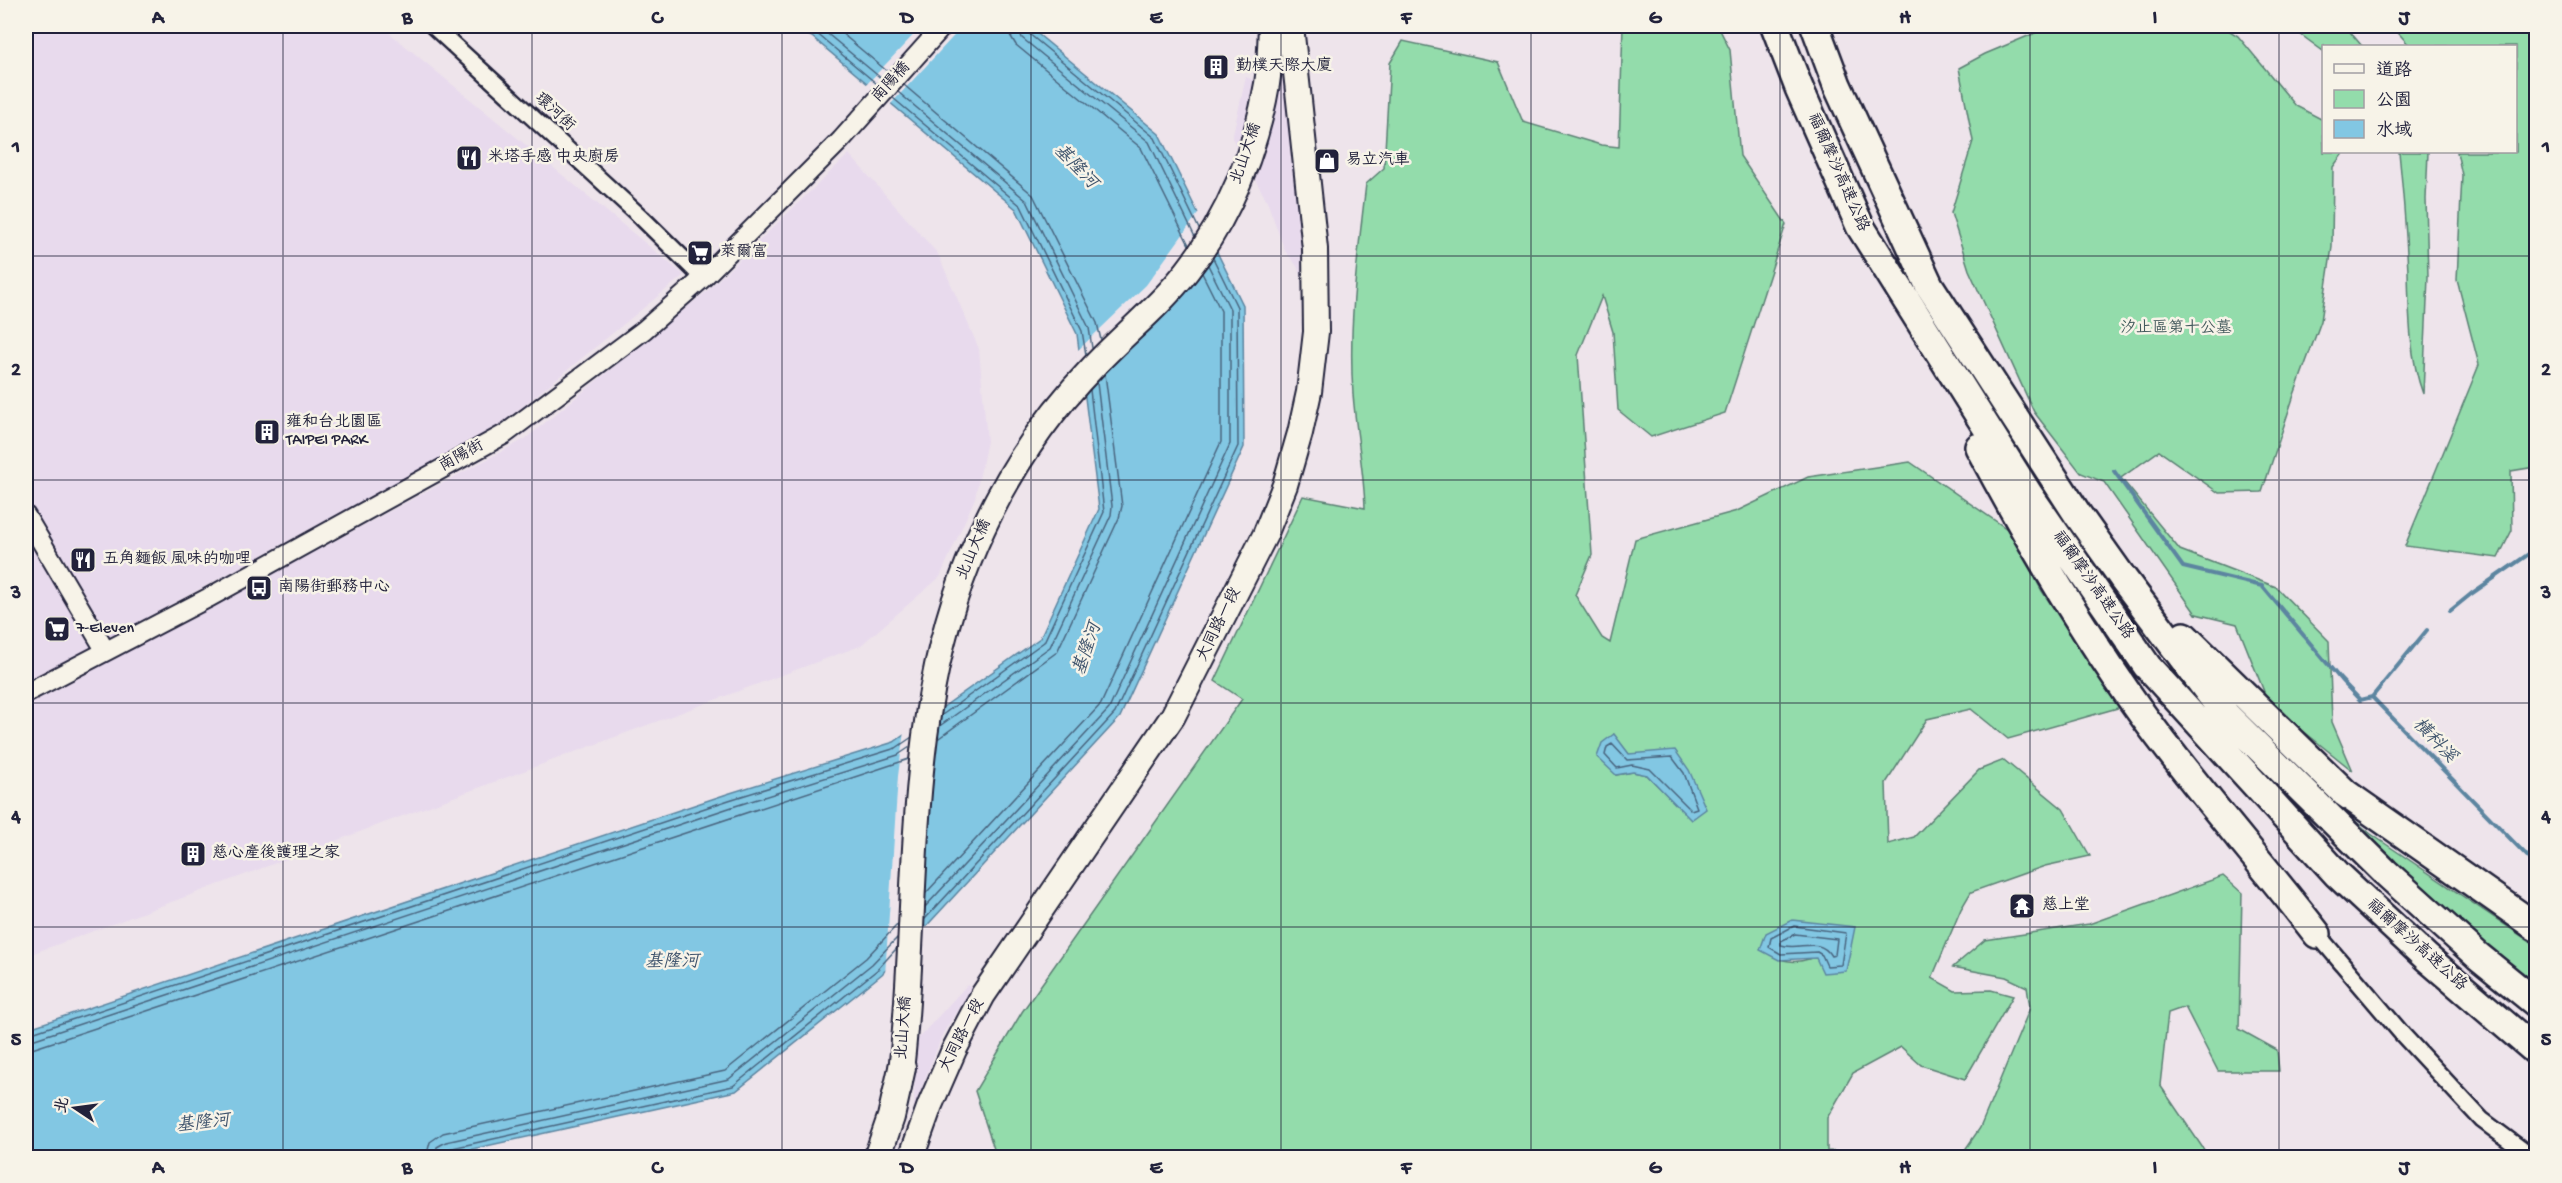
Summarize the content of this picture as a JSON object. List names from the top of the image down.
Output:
{
  "streets": {
    "highway": ["福爾摩沙高速公路"],
    "main road": ["北山大橋", "大同路一段"],
    "street": ["南陽橋", "環河街", "南陽街"]
  },
  "crossings": [
    ["南陽橋", "南陽街"],
    ["環河街", "南陽街"]
  ],
  "water": ["基隆河", "橫科溪"],
  "parks": ["汐止區第十公墓"],
  "places": {
    "building": ["勤樸天際大廈", "雍和台北園區 TAIPEI PARK", "慈心產後護理之家"],
    "restaurant": ["米塔手感 中央廚房", "五角麵飯 風味的咖哩"],
    "shop": ["易立汽車"],
    "supermarket": ["萊爾富", "7-Eleven"],
    "bus stop": ["南陽街郵務中心"],
    "temple": ["慈上堂"]
  },
  "legend": ["道路", "公園", "水域"],
  "north": "left",
  "grid": {
    "columns": [
      "A",
      "B",
      "C",
      "D",
      "E",
      "F",
      "G",
      "H",
      "I",
      "J"
    ],
    "rows": [
      "1",
      "2",
      "3",
      "4",
      "5"
    ]
  }
}
